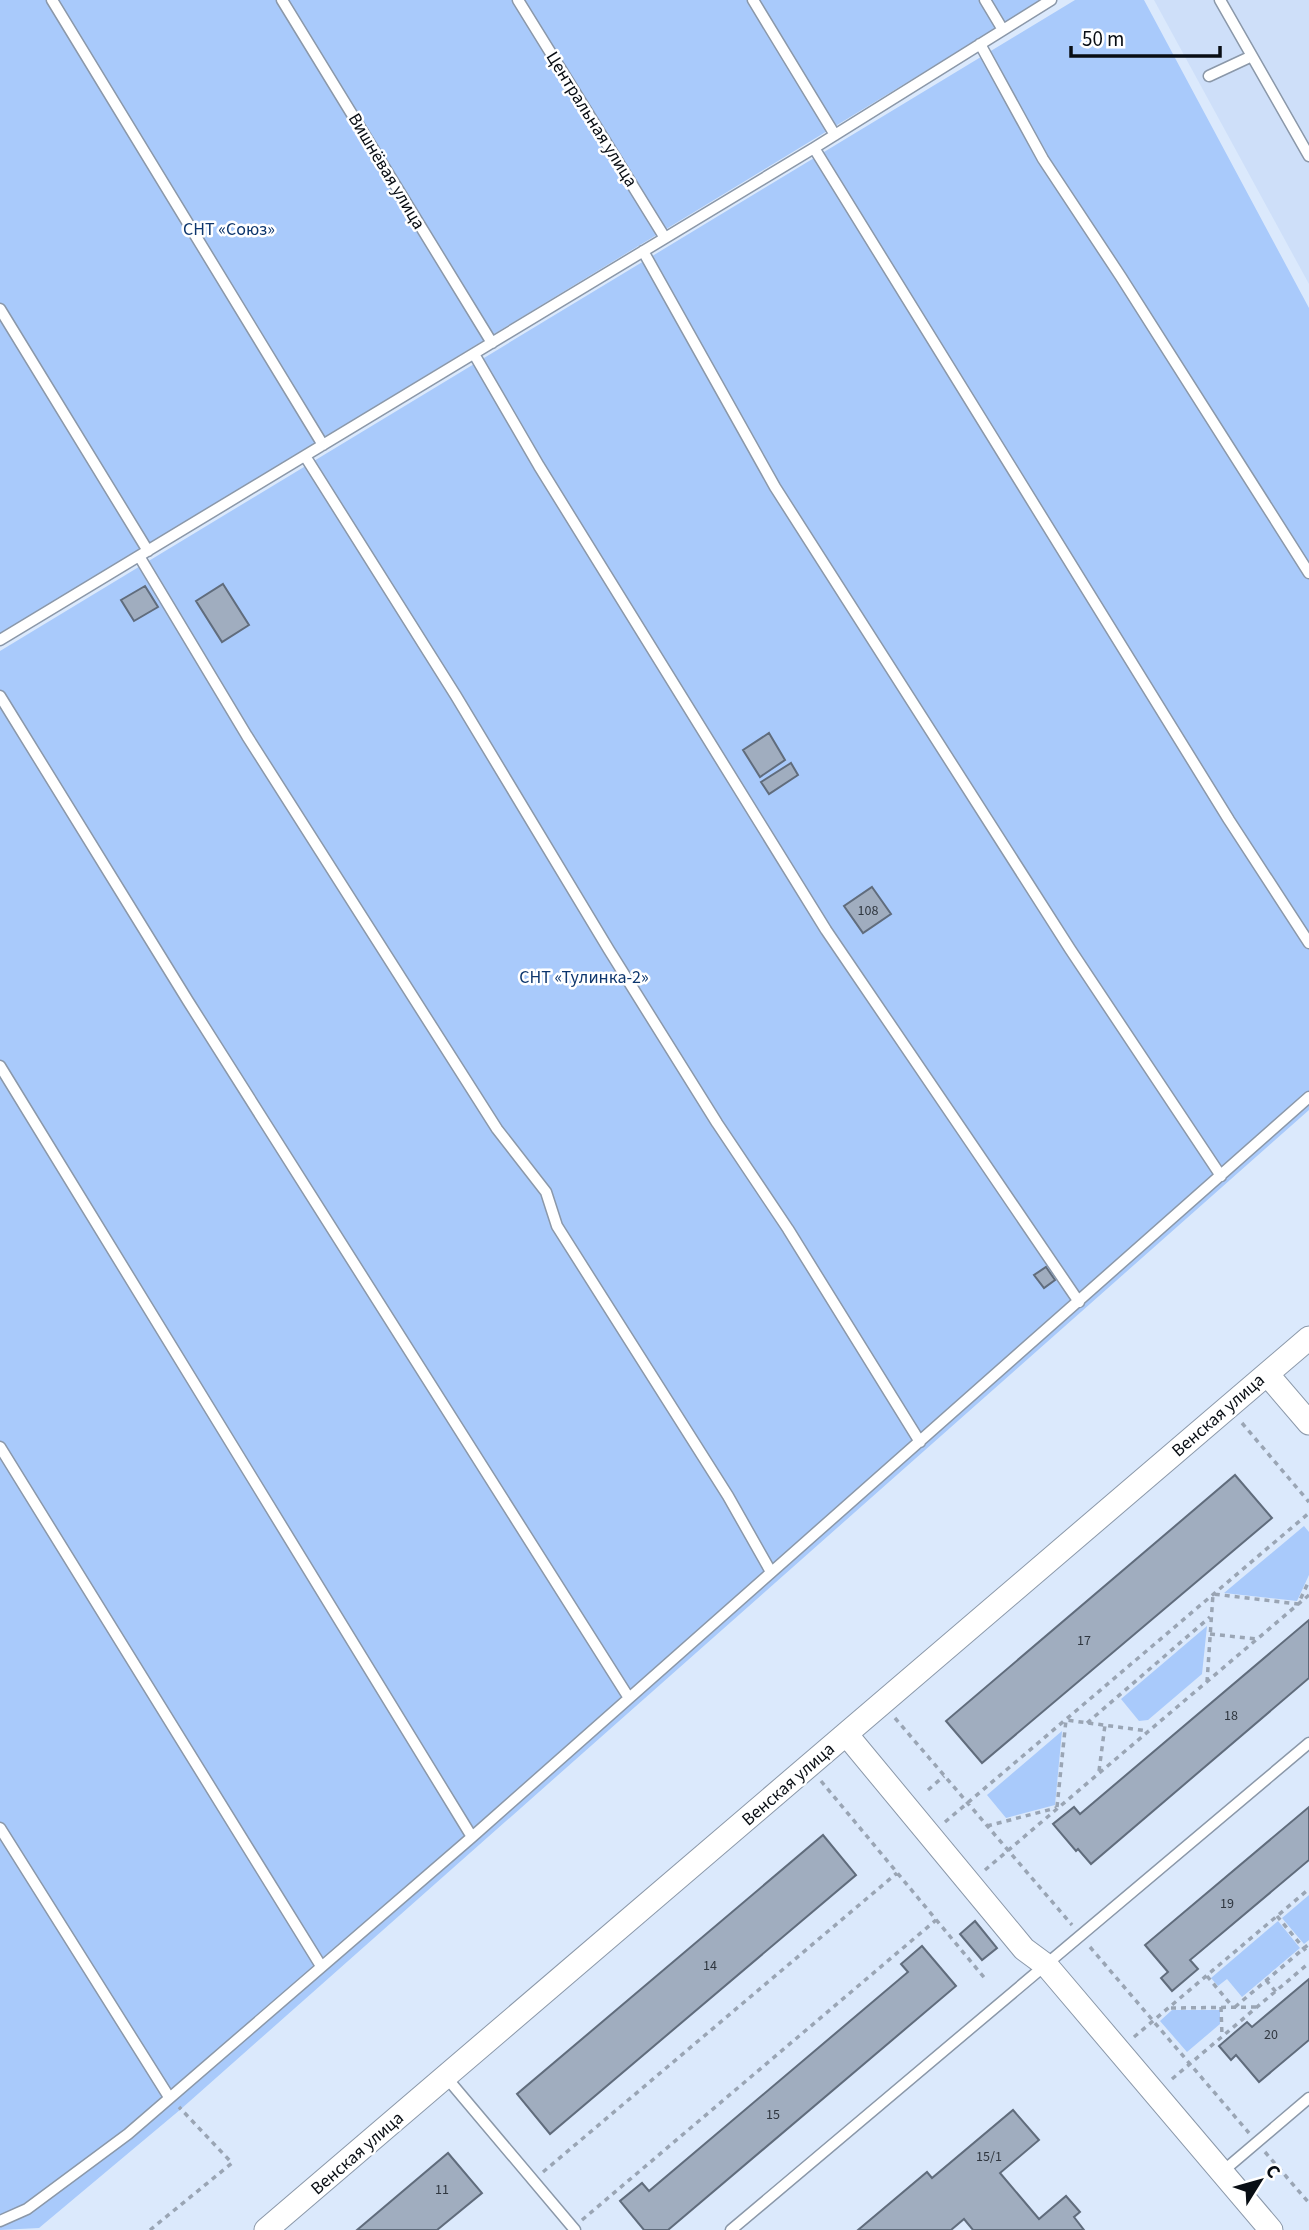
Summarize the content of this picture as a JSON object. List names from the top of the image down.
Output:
{
  "streets": {
    "street": ["Венская улица"],
    "lane": ["Центральная улица", "Вишнёвая улица"]
  },
  "parks": ["СНТ «Союз»", "СНТ «Тулинка-2»"],
  "house_numbers": [
    "108",
    "17",
    "18",
    "19",
    "14",
    "20",
    "15",
    "15/1",
    "11"
  ],
  "scale_bar": "50 m",
  "north": "top right"
}
